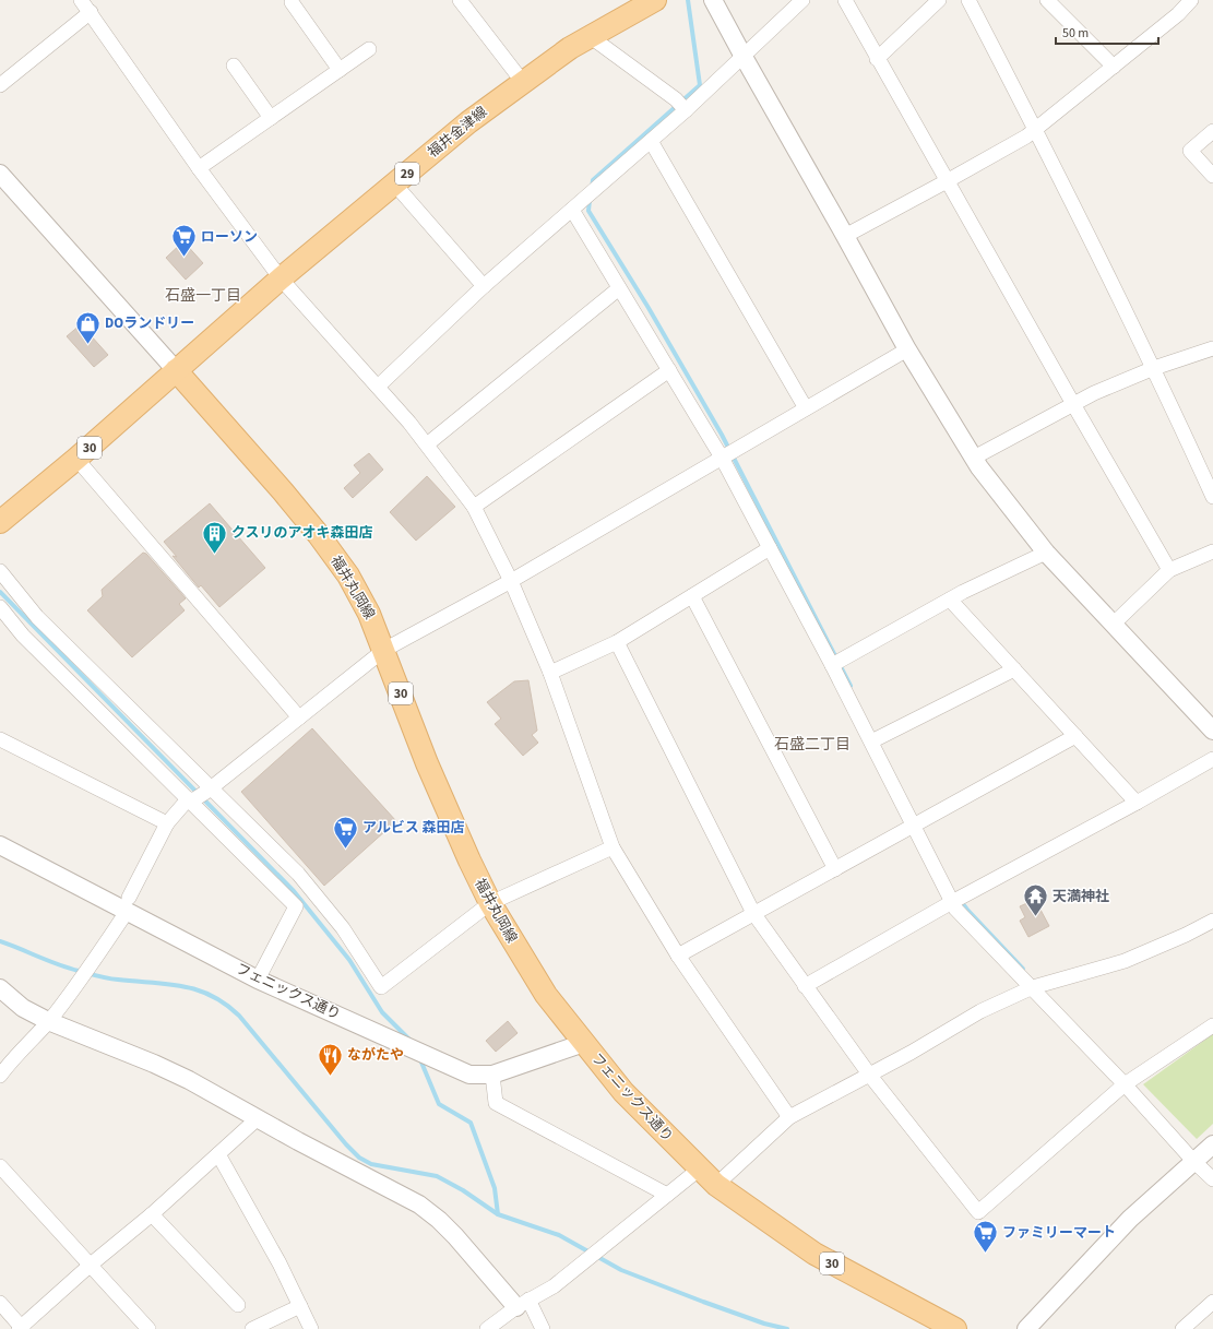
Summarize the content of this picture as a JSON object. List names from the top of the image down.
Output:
{
  "streets": {
    "main road": [
      "福井金津線",
      "29",
      "30",
      "福井丸岡線",
      "フェニックス通り"
    ]
  },
  "crossings": [
    ["福井金津線", "30"],
    ["福井金津線", "福井丸岡線"],
    ["30", "福井丸岡線"],
    ["福井丸岡線", "フェニックス通り"]
  ],
  "districts": ["石盛一丁目", "石盛二丁目"],
  "places": {
    "supermarket": ["ローソン", "アルビス 森田店", "ファミリーマート"],
    "shop": ["DOランドリー"],
    "building": ["クスリのアオキ森田店"],
    "temple": ["天満神社"],
    "restaurant": ["ながたや"]
  },
  "scale_bar": "50 m"
}
